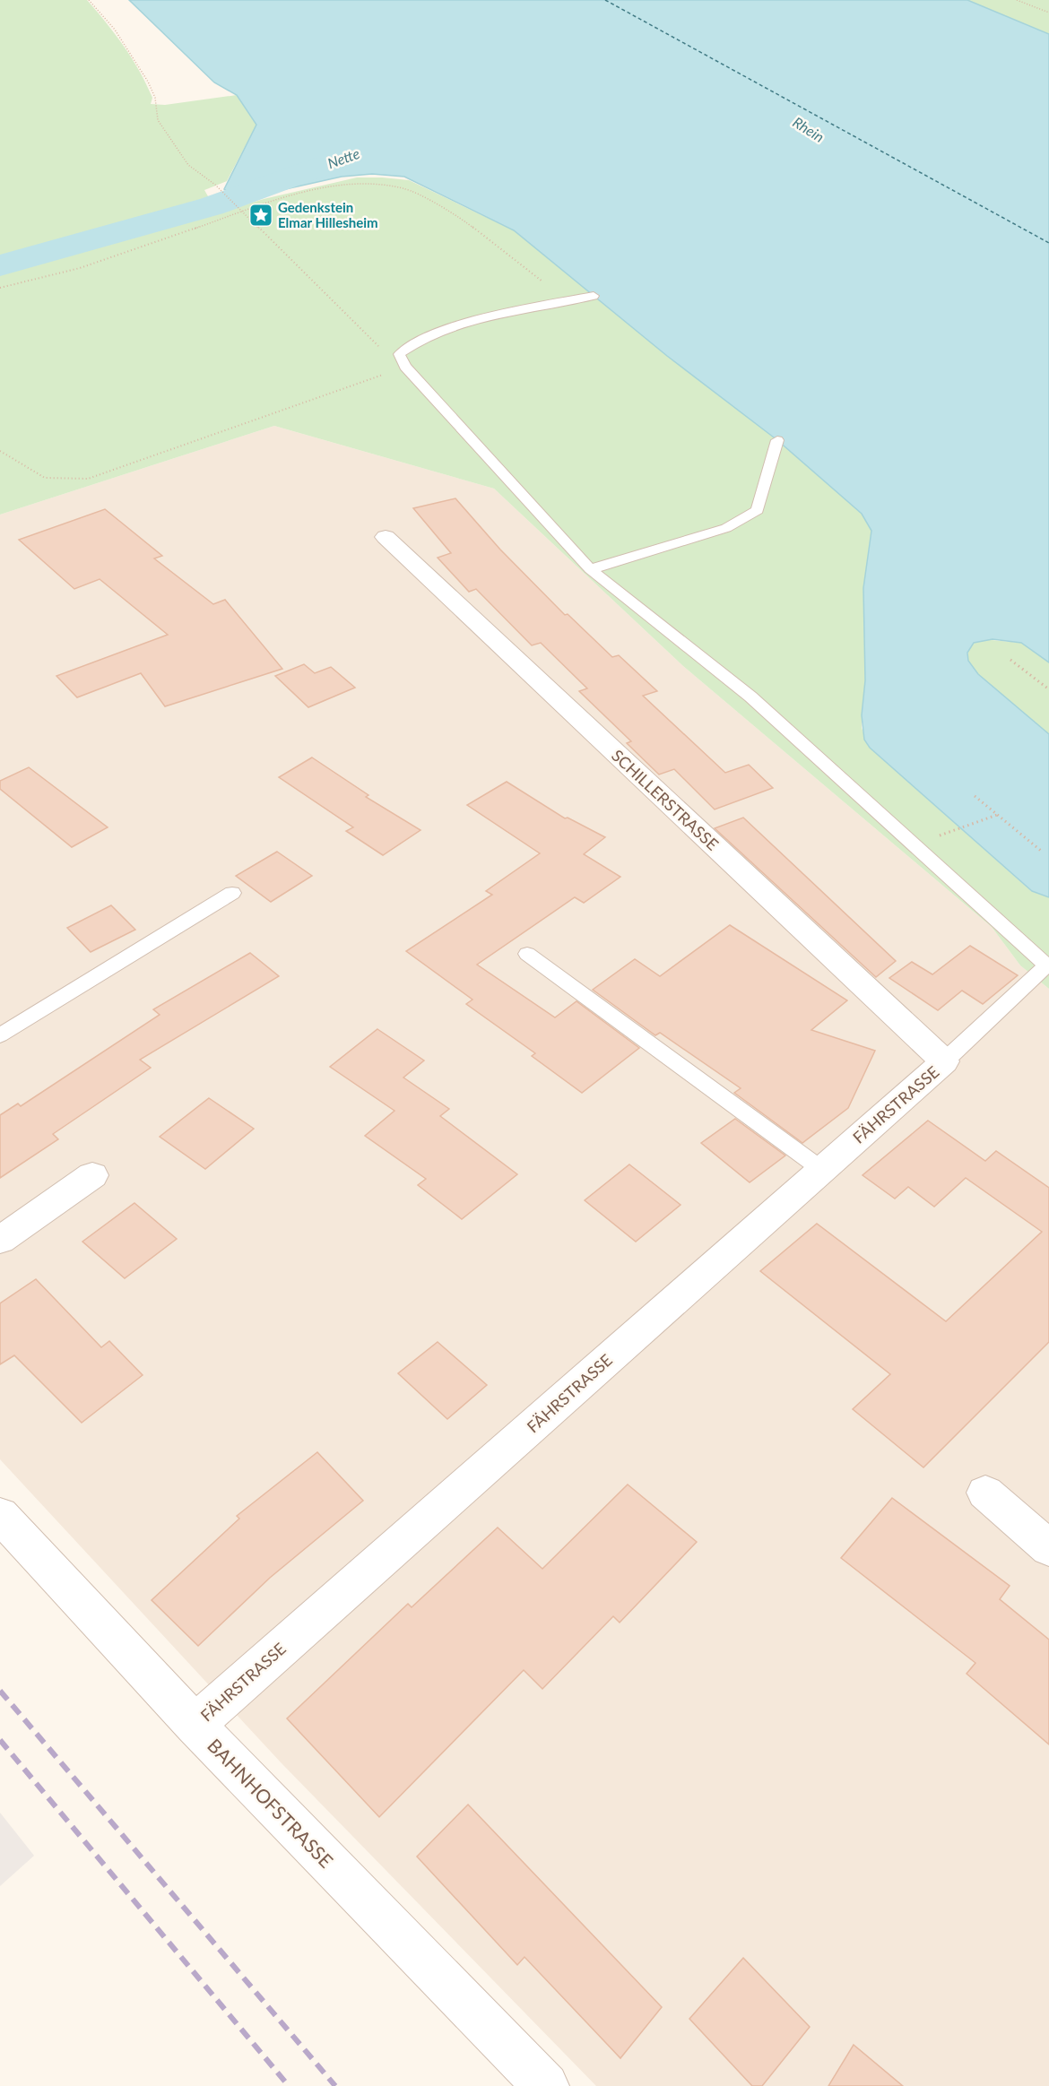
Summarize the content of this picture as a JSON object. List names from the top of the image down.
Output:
{
  "streets": {
    "street": ["SCHILLERSTRASSE", "FÄHRSTRASSE", "BAHNHOFSTRASSE"]
  },
  "crossings": [
    ["SCHILLERSTRASSE", "FÄHRSTRASSE"],
    ["FÄHRSTRASSE", "BAHNHOFSTRASSE"]
  ],
  "water": ["Rhein", "Nette"],
  "places": {
    "place": ["Gedenkstein Elmar Hillesheim"]
  }
}
